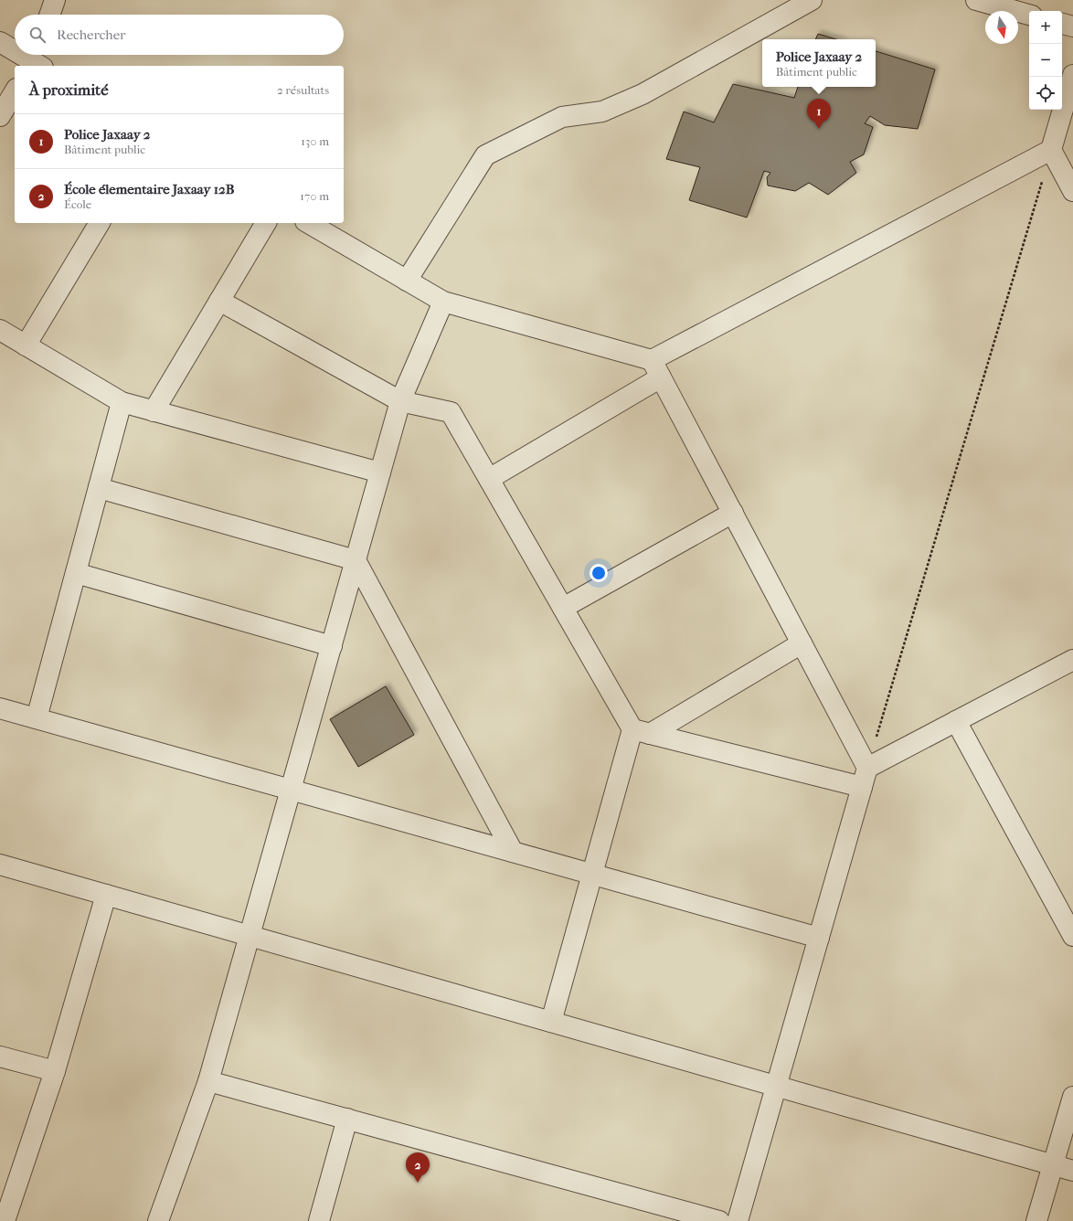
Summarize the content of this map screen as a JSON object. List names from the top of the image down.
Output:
{
  "north": "bottom",
  "page": {
    "map_buttons": ["+", "−"],
    "search": "Rechercher",
    "popup": ["Police Jaxaay 2", "Bâtiment public"],
    "heading": ["À proximité", "2 résultats"],
    "pins": ["1", "2"],
    "list": [
      {
        "mark": "1",
        "name": "Police Jaxaay 2",
        "note": "Bâtiment public",
        "value": "130 m"
      },
      {
        "mark": "2",
        "name": "École élementaire Jaxaay 12B",
        "note": "École",
        "value": "170 m"
      }
    ]
  }
}
